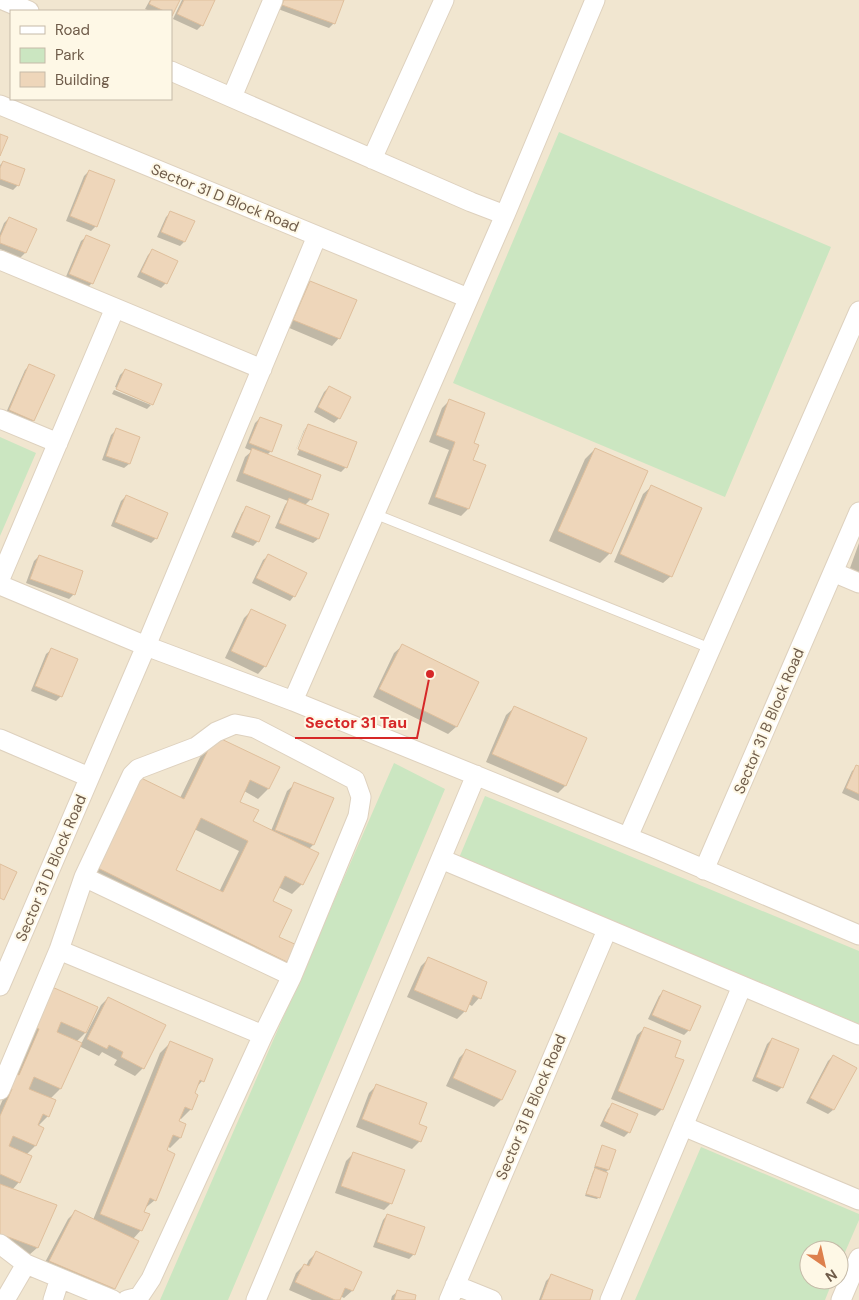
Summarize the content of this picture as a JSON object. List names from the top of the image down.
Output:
{
  "streets": {
    "street": ["Sector 31 D Block Road", "Sector 31 B Block Road"]
  },
  "places": ["Sector 31 Tau"],
  "legend": ["Road", "Park", "Building"],
  "north": "bottom right"
}
